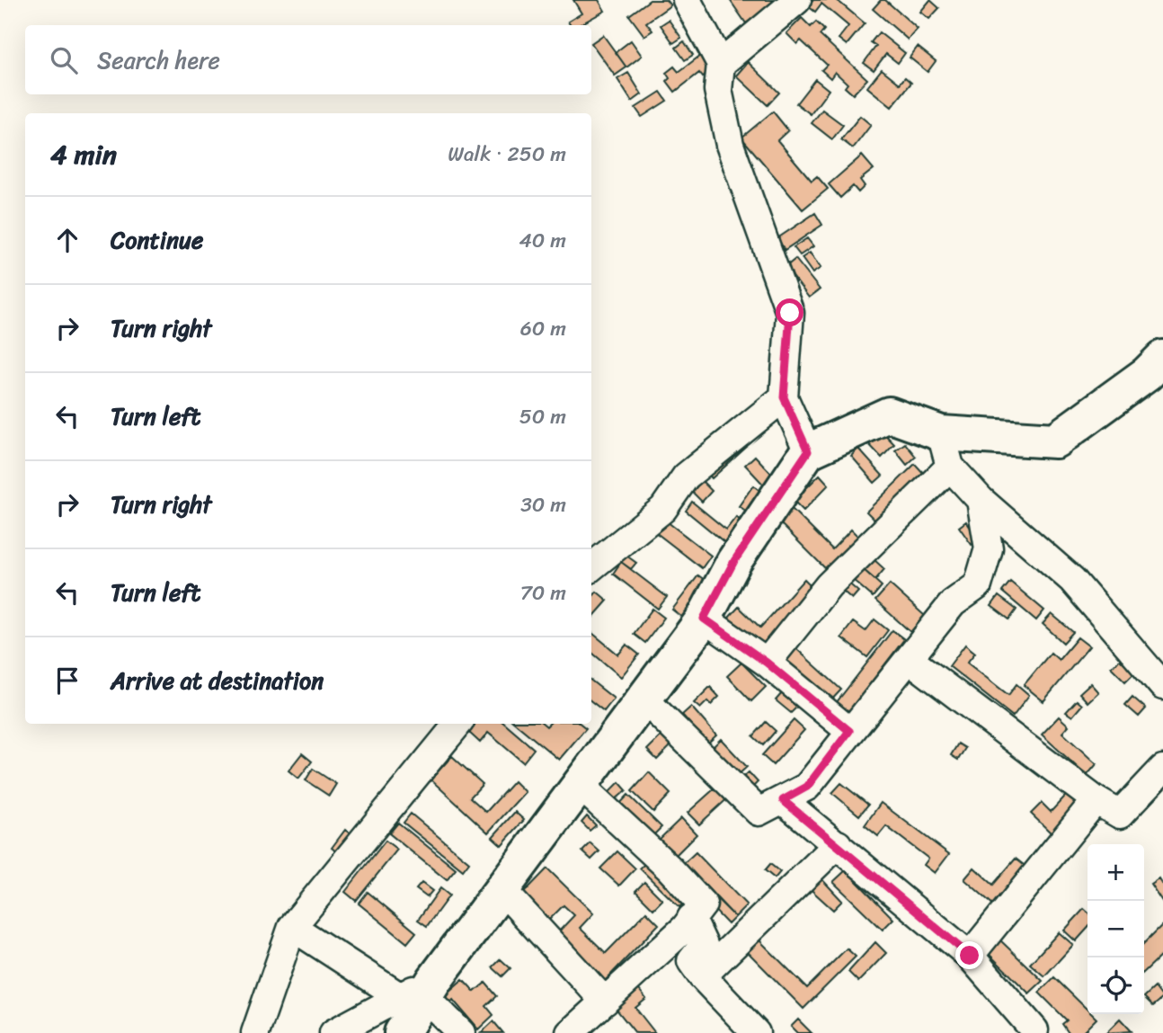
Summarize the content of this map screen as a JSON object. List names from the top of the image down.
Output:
{
  "page": {
    "search": "Search here",
    "heading": ["4 min", "Walk · 250 m"],
    "list": [
      ["Continue", "40 m"],
      ["Turn right", "60 m"],
      ["Turn left", "50 m"],
      ["Turn right", "30 m"],
      ["Turn left", "70 m"],
      "Arrive at destination"
    ],
    "map_buttons": ["+", "−"]
  }
}
